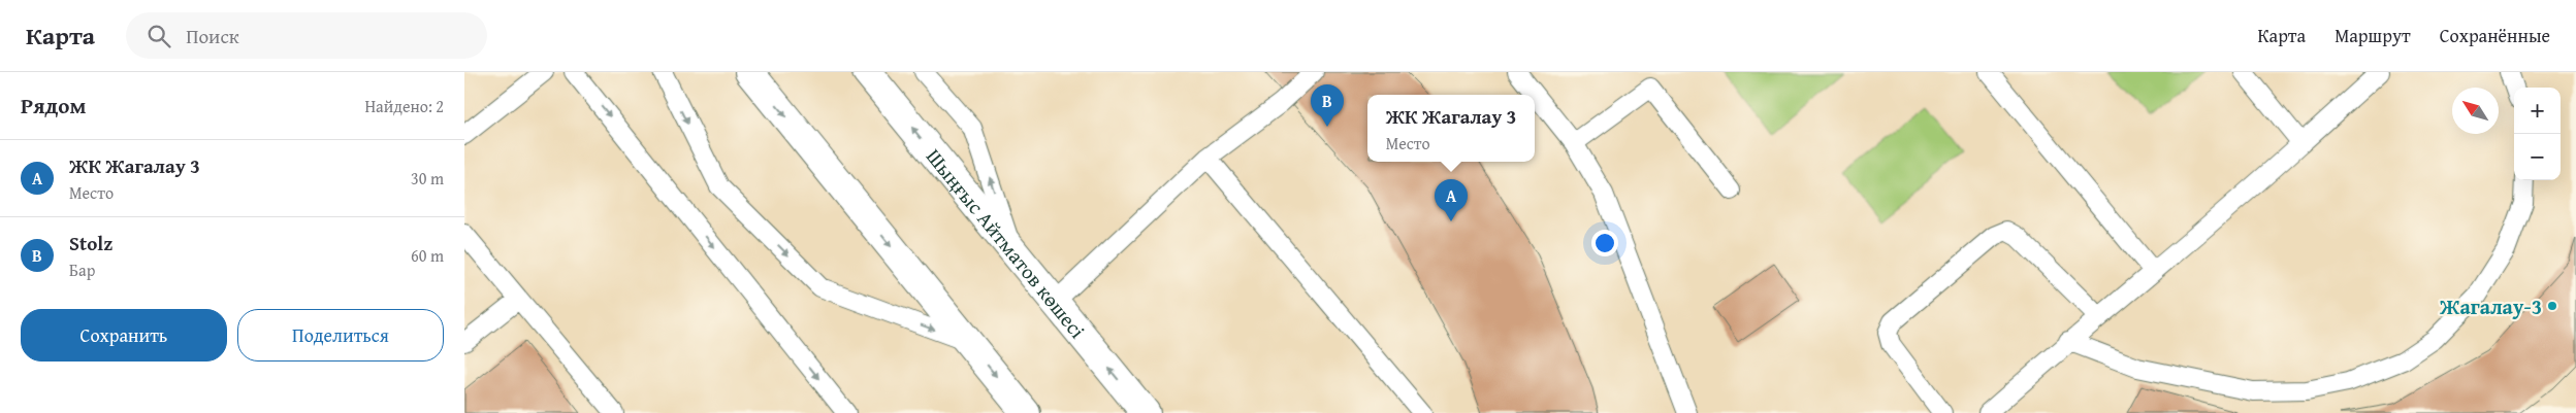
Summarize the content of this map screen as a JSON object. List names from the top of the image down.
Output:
{
  "streets": {
    "main road": ["Шыңғыс Айтматов көшесі"]
  },
  "places": ["Жагалау-3"],
  "north": "top left",
  "page": {
    "header": "Карта",
    "search": "Поиск",
    "nav": ["Карта", "Маршрут", "Сохранённые"],
    "heading": ["Рядом", "Найдено: 2"],
    "pins": ["B", "A"],
    "map_buttons": ["+", "−"],
    "popup": ["ЖК Жагалау 3", "Место"],
    "list": [
      {
        "mark": "A",
        "name": "ЖК Жагалау 3",
        "note": "Место",
        "value": "30 m"
      },
      {
        "mark": "B",
        "name": "Stolz",
        "note": "Бар",
        "value": "60 m"
      }
    ],
    "buttons": ["Сохранить", "Поделиться"]
  }
}
